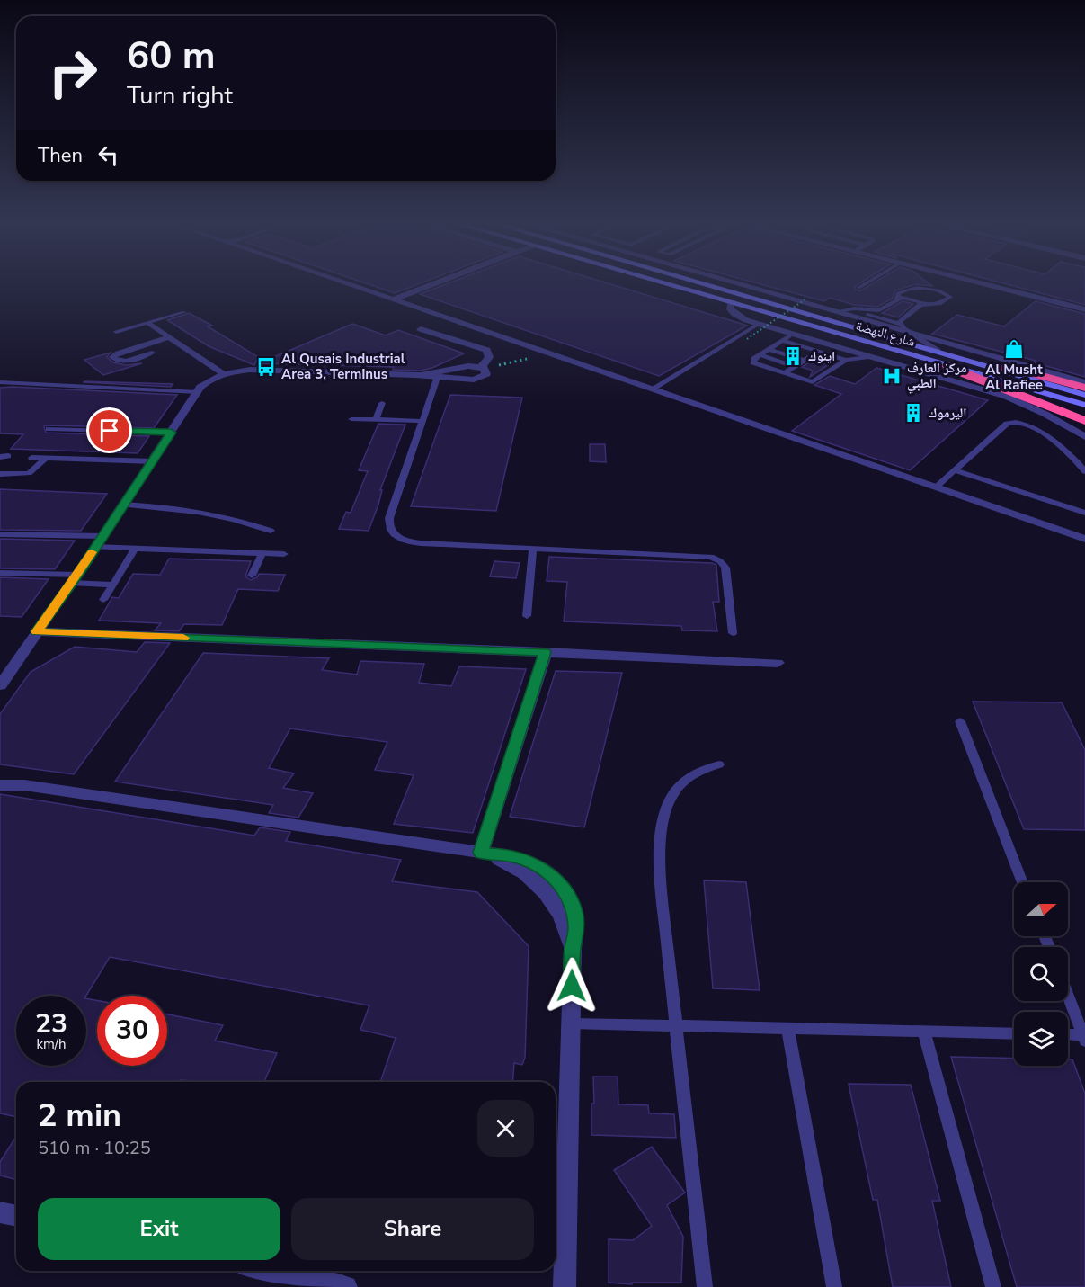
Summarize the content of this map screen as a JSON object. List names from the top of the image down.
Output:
{
  "streets": {
    "main road": ["شارع النهضة"]
  },
  "places": {
    "shop": ["Al Musht Al Rafiee"],
    "building": ["اينوك", "اليرموك"],
    "bus stop": ["Al Qusais Industrial Area 3, Terminus"],
    "hospital": ["مركز العارف الطبي"]
  },
  "north": "right",
  "page": {
    "turn": ["60 m", "Turn right"],
    "then": "Then",
    "speed": "23 km/h",
    "limit": "30",
    "heading": ["2 min", "510 m · 10:25"],
    "buttons": ["Exit", "Share"]
  }
}
